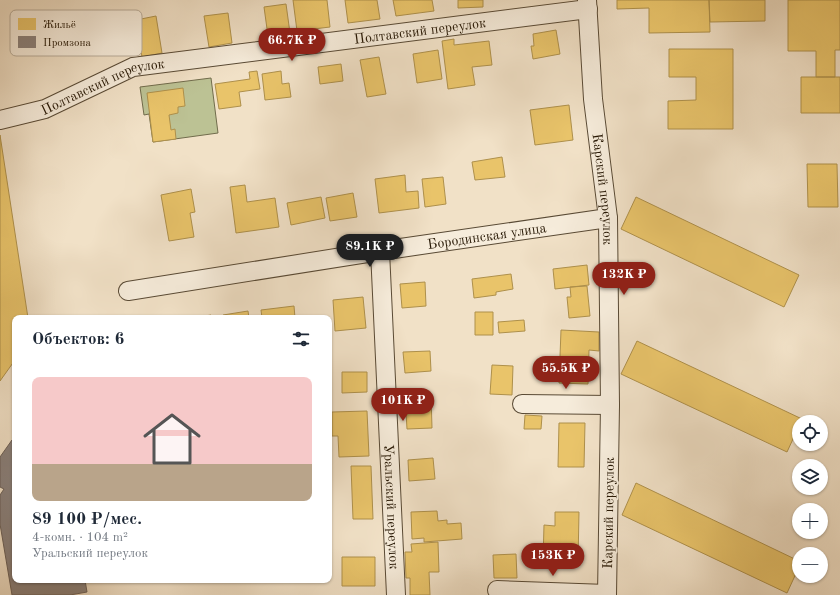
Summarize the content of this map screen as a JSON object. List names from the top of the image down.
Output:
{
  "streets": {
    "street": [
      "Полтавский переулок",
      "Карский переулок",
      "Бородинская улица",
      "Уральский переулок"
    ]
  },
  "crossings": [
    ["Полтавский переулок", "Карский переулок"],
    ["Карский переулок", "Бородинская улица"],
    ["Бородинская улица", "Уральский переулок"]
  ],
  "legend": ["Жильё", "Промзона"],
  "page": {
    "price": [
      "66.7K ₽",
      "89.1K ₽",
      "132K ₽",
      "55.5K ₽",
      "101K ₽",
      "153K ₽"
    ],
    "heading": "Объектов: 6",
    "list": [
      {
        "name": "89 100 ₽/мес.",
        "note": "4-комн. · 104 m² · Уральский переулок"
      }
    ],
    "map_buttons": ["+", "−"]
  }
}
